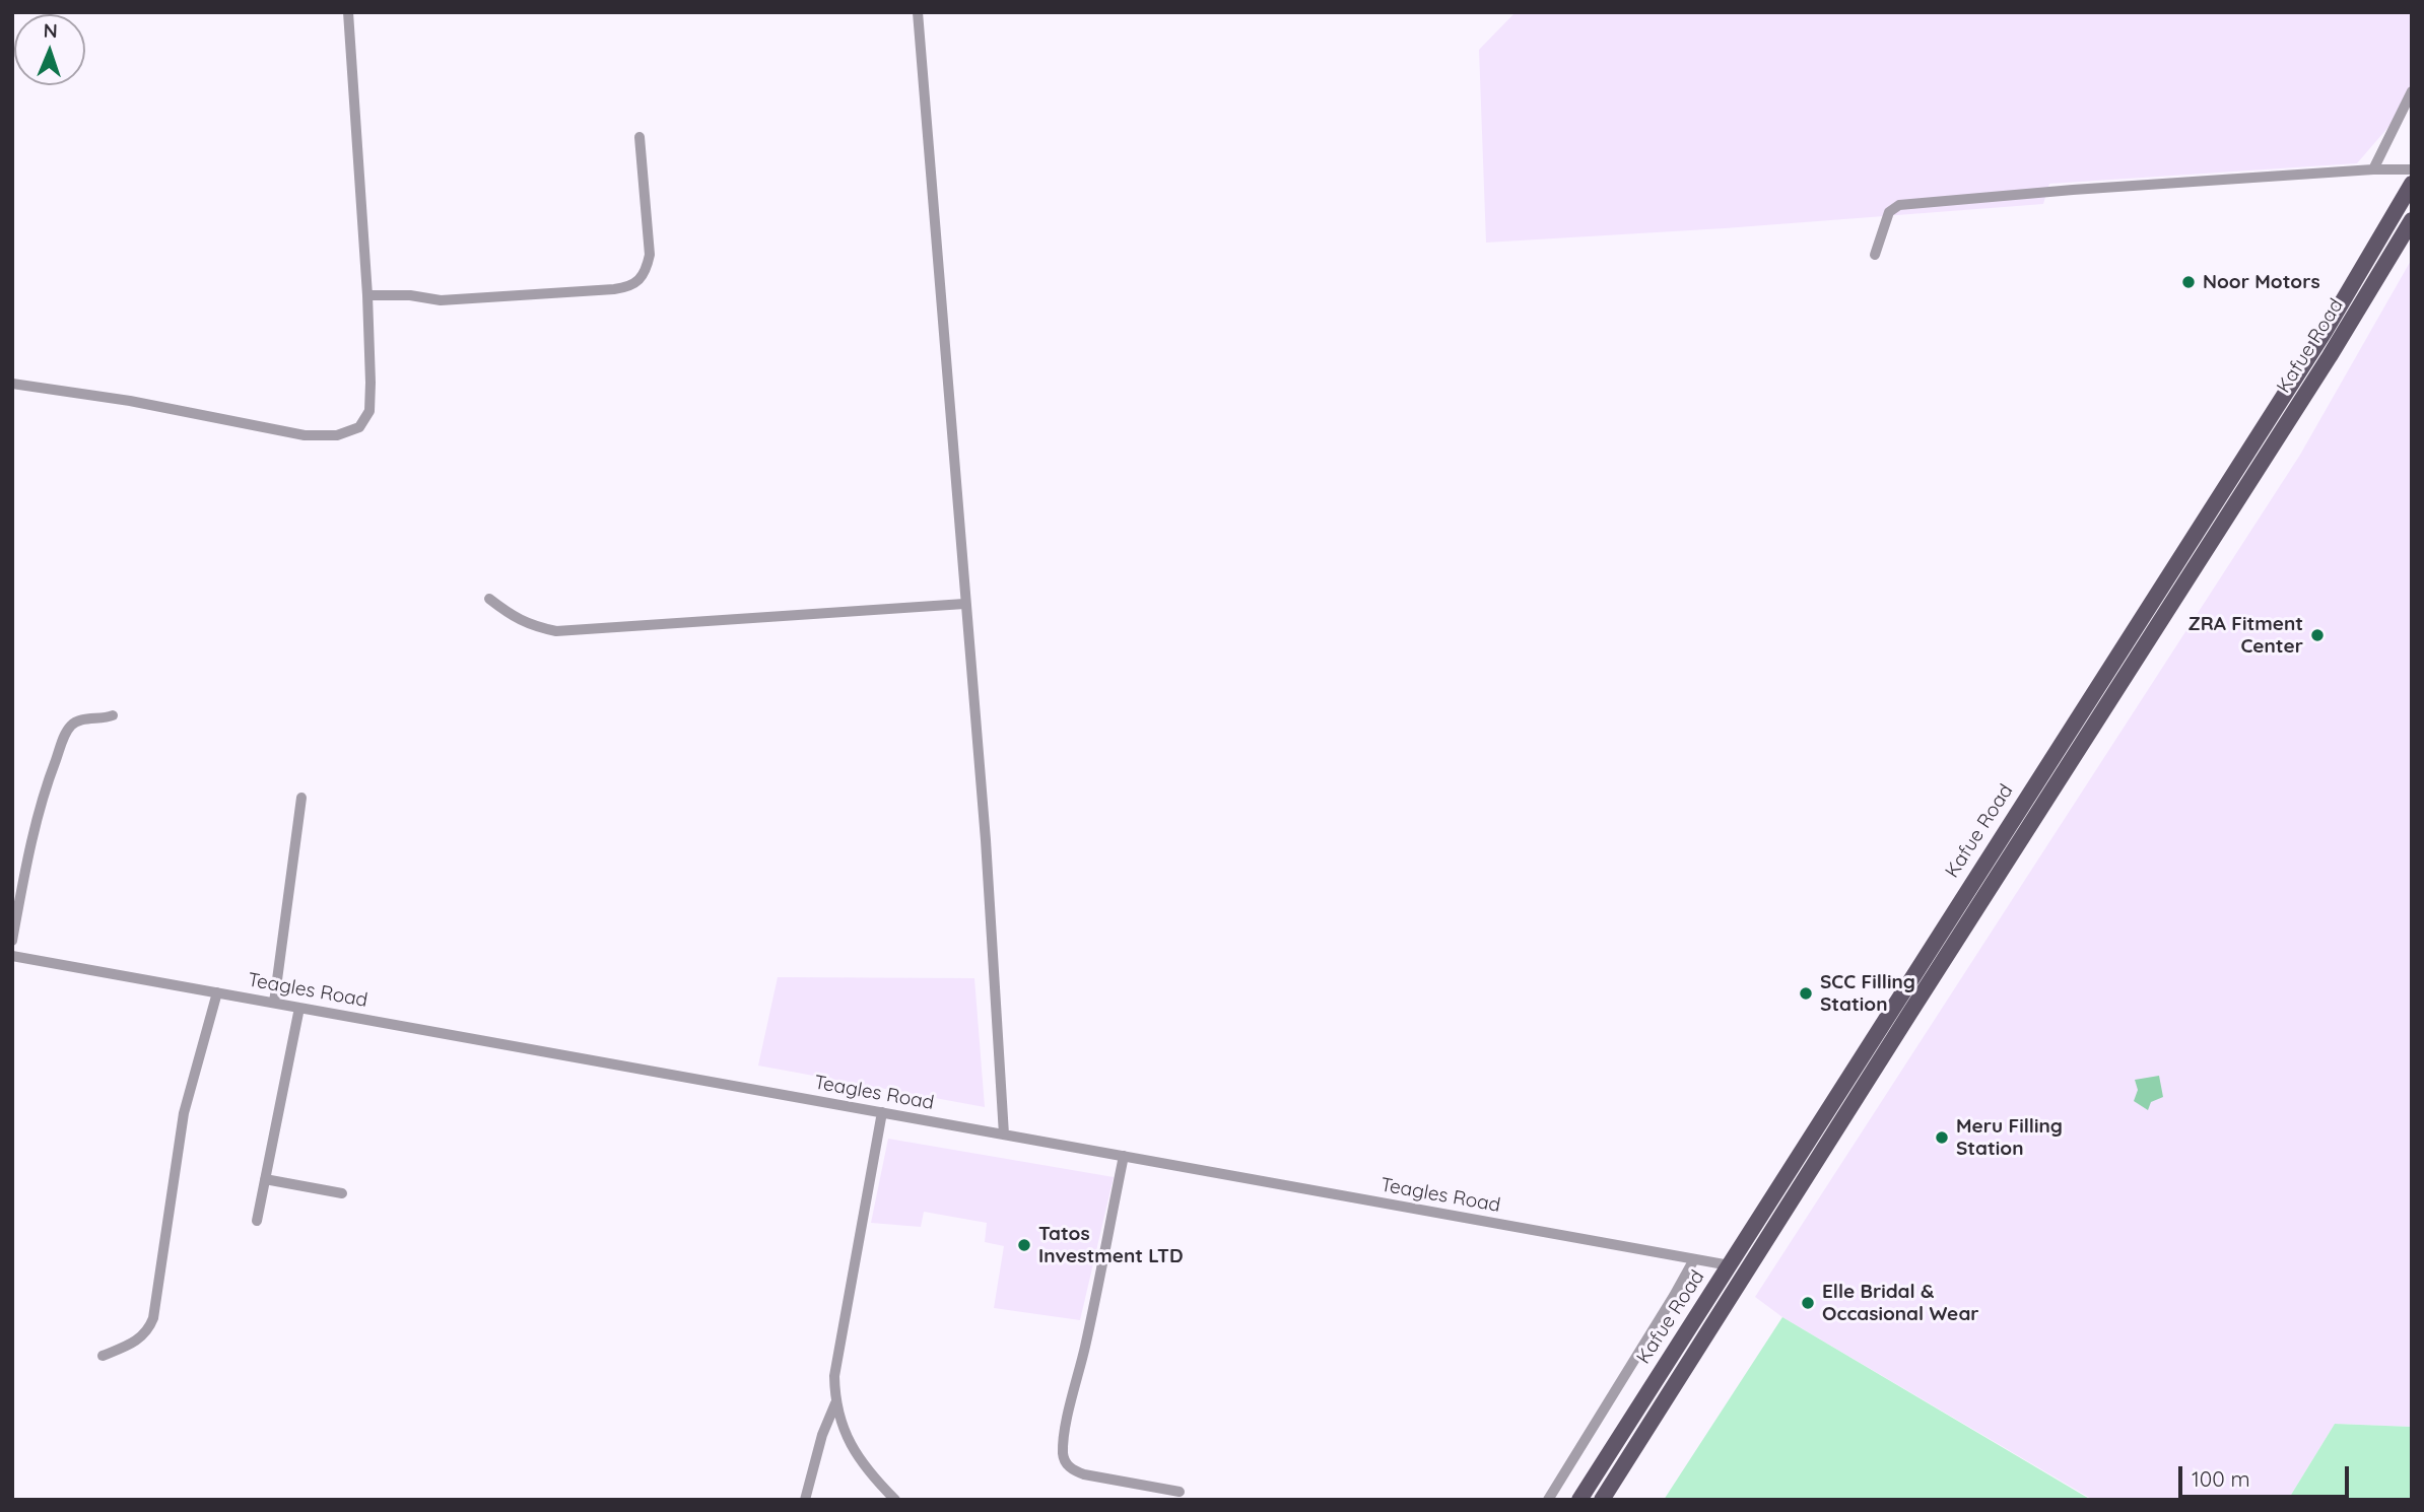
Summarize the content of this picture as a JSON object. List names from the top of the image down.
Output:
{
  "streets": {
    "main road": ["Kafue Road"],
    "street": ["Teagles Road"]
  },
  "crossings": [
    ["Kafue Road", "Teagles Road"]
  ],
  "places": [
    "Noor Motors",
    "ZRA Fitment Center",
    "SCC Filling Station",
    "Meru Filling Station",
    "Tatos Investment LTD",
    "Elle Bridal & Occasional Wear"
  ],
  "scale_bar": "100 m",
  "north": "top"
}
